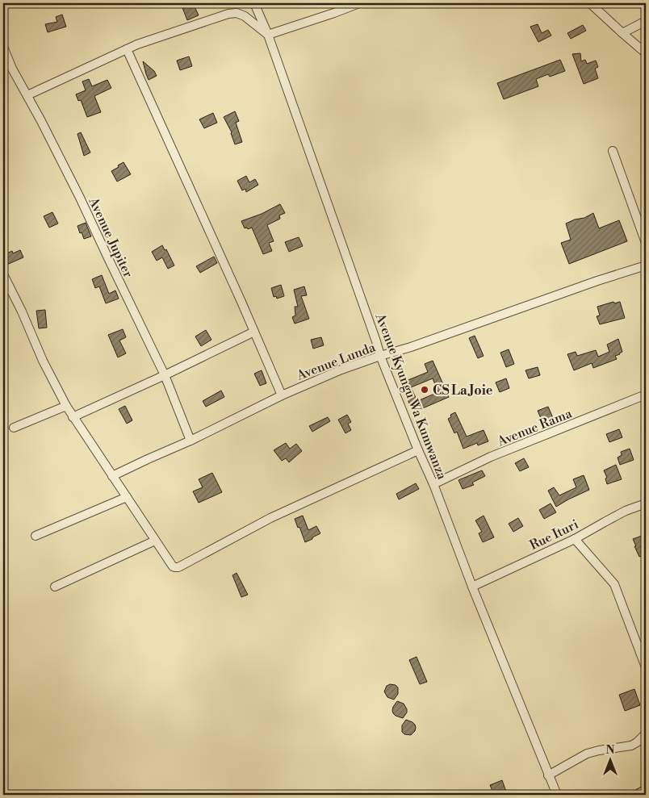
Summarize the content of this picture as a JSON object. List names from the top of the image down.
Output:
{
  "streets": {
    "street": [
      "Avenue Jupiter",
      "Avenue Lunda",
      "Avenue Kyungu Wa Kumwanza",
      "Avenue Rama",
      "Rue Ituri"
    ]
  },
  "crossings": [
    ["Avenue Jupiter", "Avenue Lunda"],
    ["Avenue Lunda", "Avenue Kyungu Wa Kumwanza"],
    ["Avenue Kyungu Wa Kumwanza", "Avenue Rama"],
    ["Avenue Kyungu Wa Kumwanza", "Rue Ituri"]
  ],
  "places": ["CS La Joie"],
  "north": "top"
}
